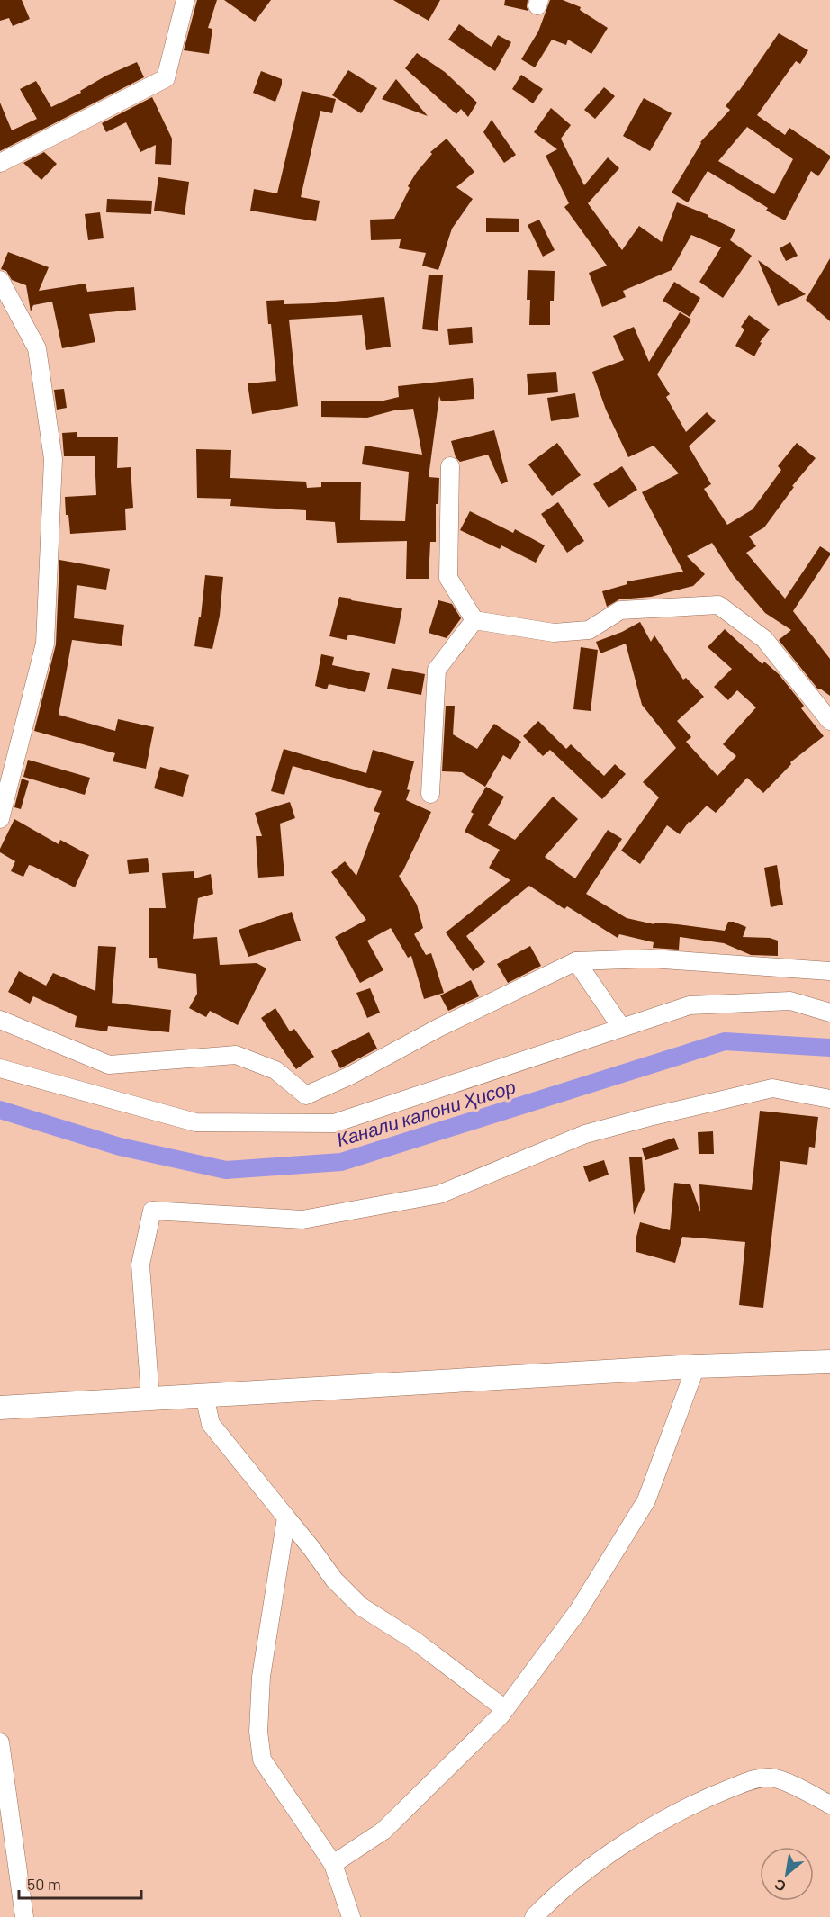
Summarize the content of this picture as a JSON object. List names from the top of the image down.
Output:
{
  "water": ["Канали калони Ҳисор"],
  "scale_bar": "50 m",
  "north": "bottom left"
}
